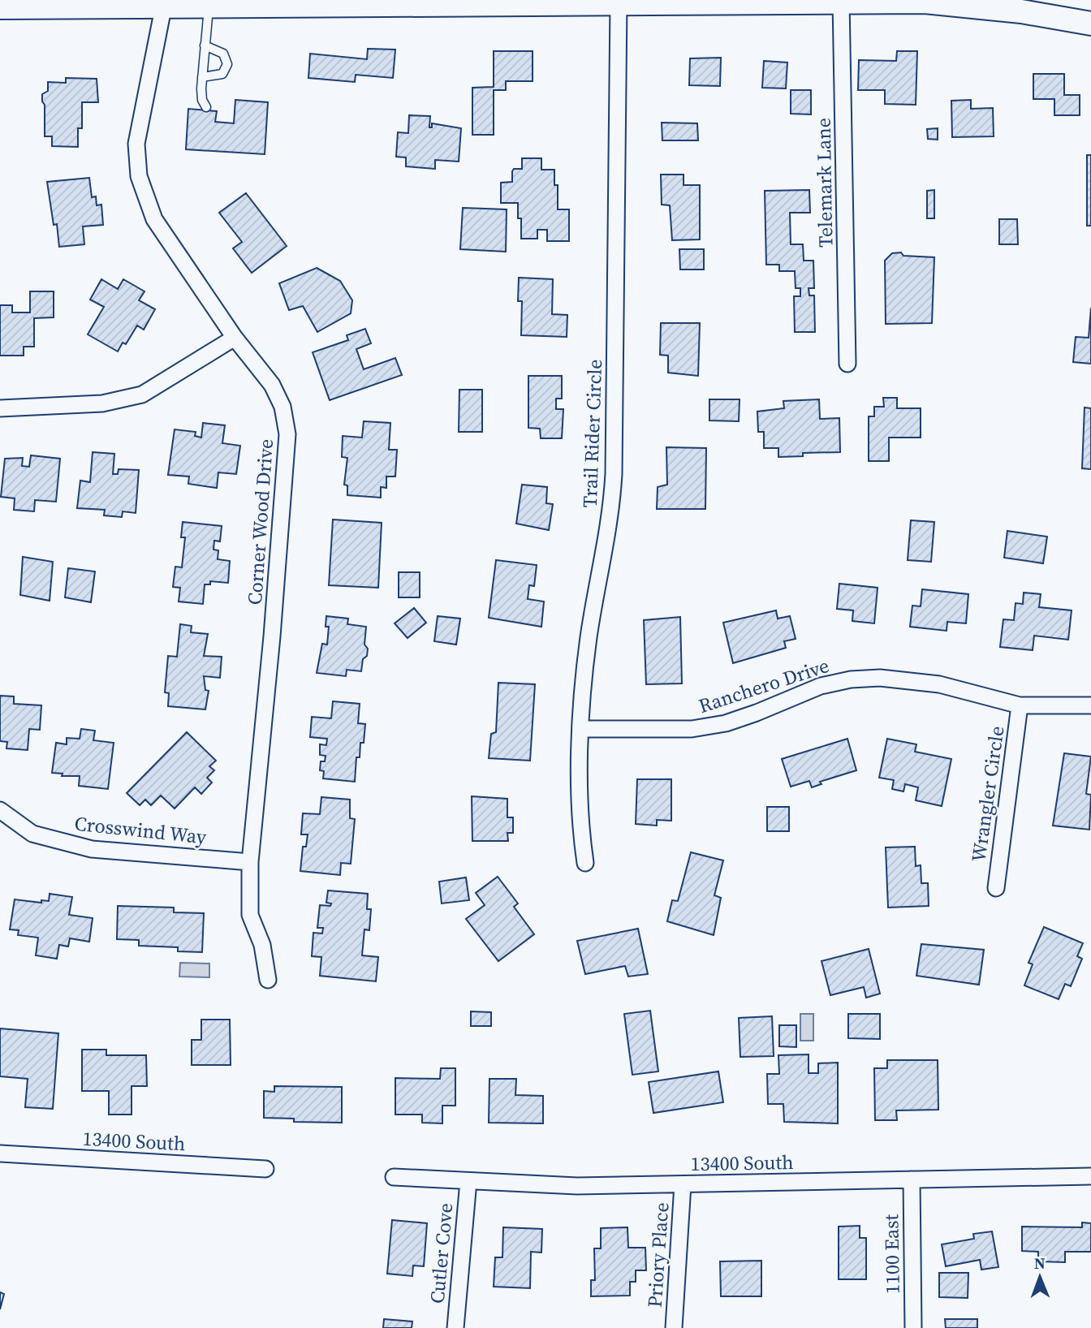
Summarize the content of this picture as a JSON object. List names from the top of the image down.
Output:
{
  "streets": {
    "street": [
      "Telemark Lane",
      "Trail Rider Circle",
      "Corner Wood Drive",
      "Ranchero Drive",
      "Wrangler Circle",
      "Crosswind Way",
      "13400 South",
      "Cutler Cove",
      "1100 East",
      "Priory Place"
    ]
  },
  "crossings": [
    ["Trail Rider Circle", "Ranchero Drive"],
    ["Corner Wood Drive", "Crosswind Way"],
    ["Ranchero Drive", "Wrangler Circle"],
    ["13400 South", "Cutler Cove"],
    ["13400 South", "1100 East"],
    ["13400 South", "Priory Place"]
  ],
  "north": "top"
}
